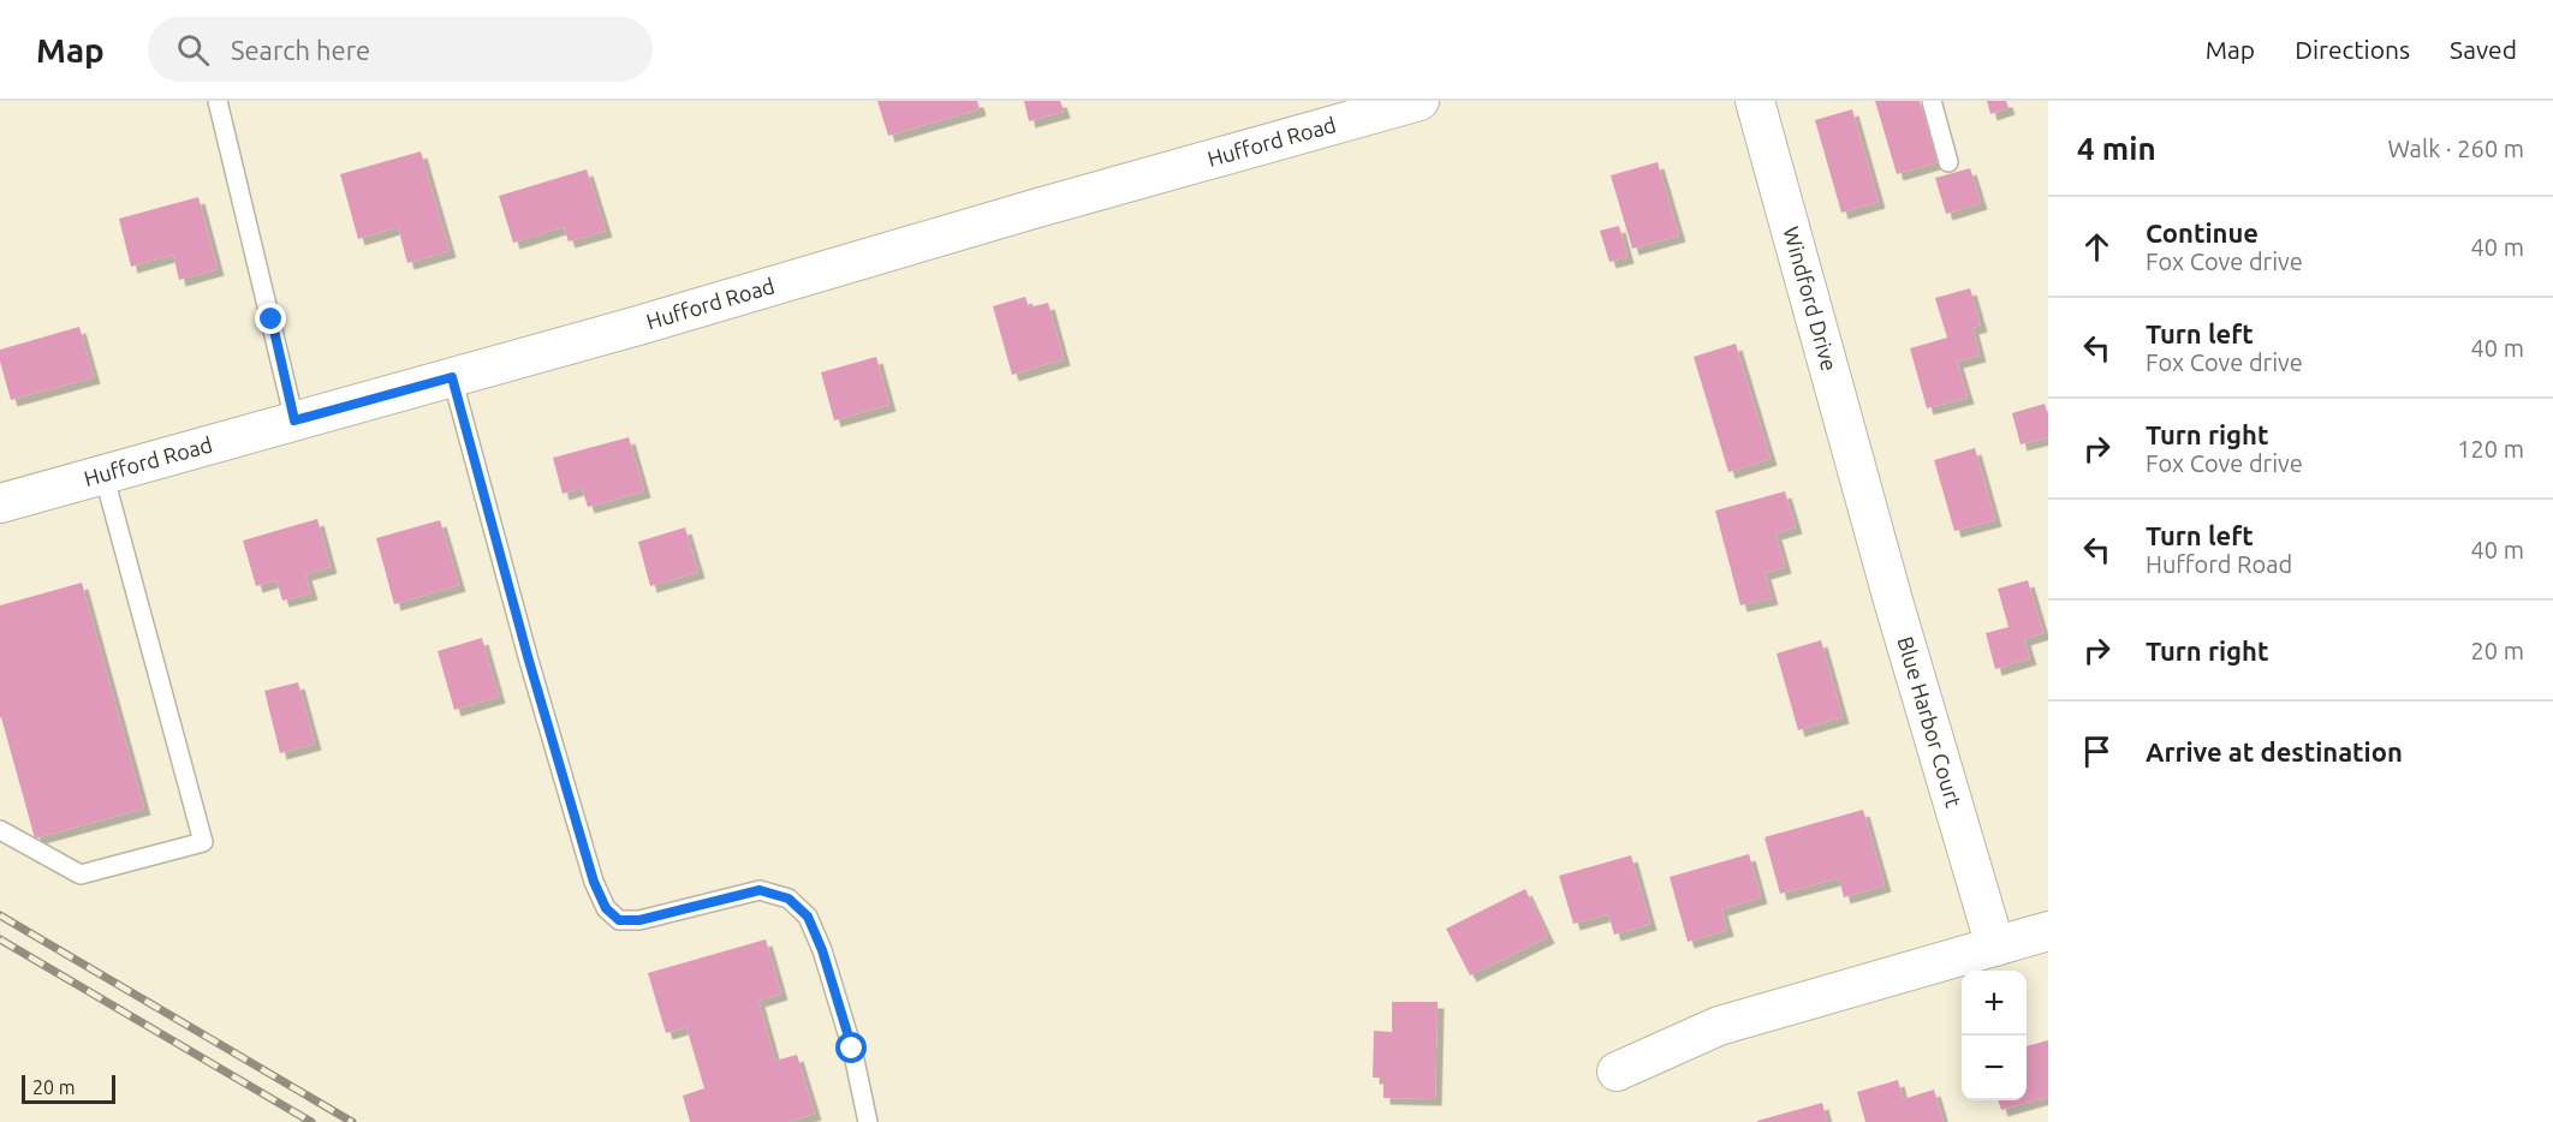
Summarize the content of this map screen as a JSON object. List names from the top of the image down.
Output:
{
  "streets": {
    "street": ["Hufford Road", "Windford Drive", "Blue Harbor Court"]
  },
  "crossings": [
    ["Windford Drive", "Blue Harbor Court"]
  ],
  "scale_bar": "20 m",
  "page": {
    "header": "Map",
    "search": "Search here",
    "nav": ["Map", "Directions", "Saved"],
    "heading": ["4 min", "Walk · 260 m"],
    "list": [
      ["Continue", "Fox Cove drive", "40 m"],
      ["Turn left", "Fox Cove drive", "40 m"],
      ["Turn right", "Fox Cove drive", "120 m"],
      ["Turn left", "Hufford Road", "40 m"],
      ["Turn right", "20 m"],
      "Arrive at destination"
    ],
    "map_buttons": ["+", "−"],
    "scale": "20 m"
  }
}
